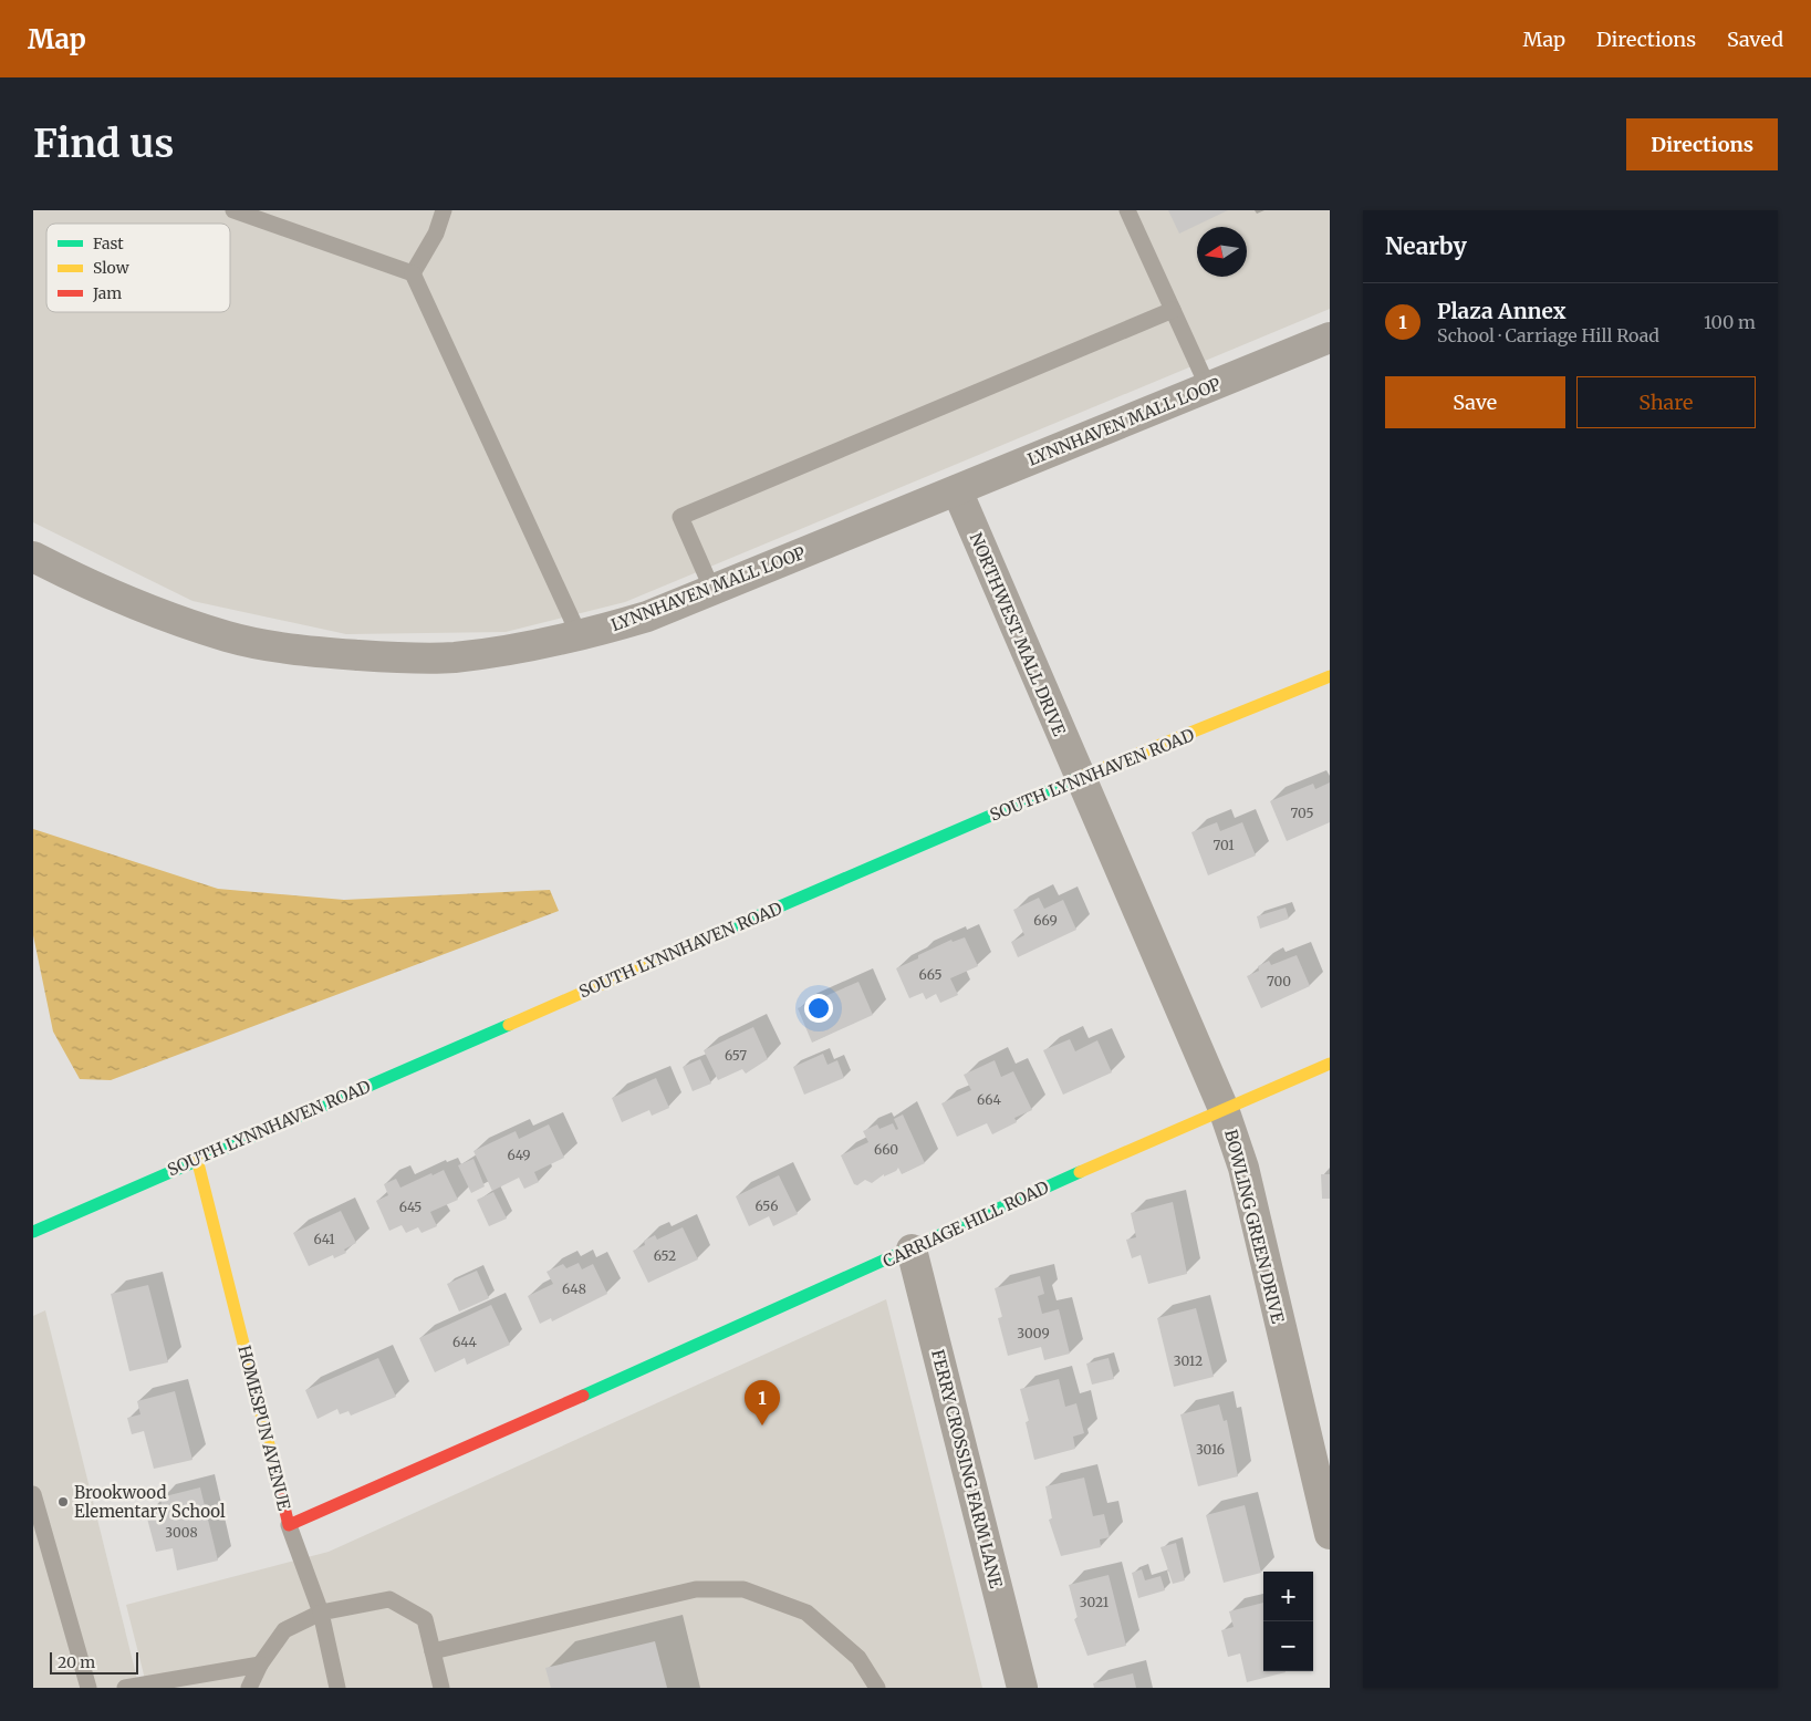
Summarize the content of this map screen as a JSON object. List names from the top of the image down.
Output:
{
  "streets": {
    "street": [
      "LYNNHAVEN MALL LOOP",
      "NORTHWEST MALL DRIVE",
      "SOUTH LYNNHAVEN ROAD",
      "CARRIAGE HILL ROAD",
      "BOWLING GREEN DRIVE",
      "HOMESPUN AVENUE",
      "FERRY CROSSING FARM LANE"
    ]
  },
  "crossings": [
    ["LYNNHAVEN MALL LOOP", "NORTHWEST MALL DRIVE"],
    ["NORTHWEST MALL DRIVE", "SOUTH LYNNHAVEN ROAD"],
    ["NORTHWEST MALL DRIVE", "BOWLING GREEN DRIVE"],
    ["SOUTH LYNNHAVEN ROAD", "BOWLING GREEN DRIVE"],
    ["SOUTH LYNNHAVEN ROAD", "HOMESPUN AVENUE"],
    ["CARRIAGE HILL ROAD", "BOWLING GREEN DRIVE"],
    ["CARRIAGE HILL ROAD", "HOMESPUN AVENUE"],
    ["CARRIAGE HILL ROAD", "FERRY CROSSING FARM LANE"]
  ],
  "places": ["Brookwood Elementary School"],
  "house_numbers": [
    "705",
    "701",
    "669",
    "665",
    "700",
    "657",
    "664",
    "660",
    "649",
    "656",
    "645",
    "641",
    "652",
    "648",
    "3009",
    "644",
    "3012",
    "3016",
    "3008",
    "3021"
  ],
  "legend": ["Fast", "Slow", "Jam"],
  "scale_bar": "20 m",
  "north": "left",
  "page": {
    "header": "Map",
    "nav": ["Map", "Directions", "Saved"],
    "buttons": [
      "Directions",
      ["Save", "Share"]
    ],
    "title": "Find us",
    "heading": "Nearby",
    "list": [
      {
        "mark": "1",
        "name": "Plaza Annex",
        "note": "School · Carriage Hill Road",
        "value": "100 m"
      }
    ],
    "pins": "1",
    "map_buttons": ["+", "−"],
    "scale": "20 m"
  }
}
